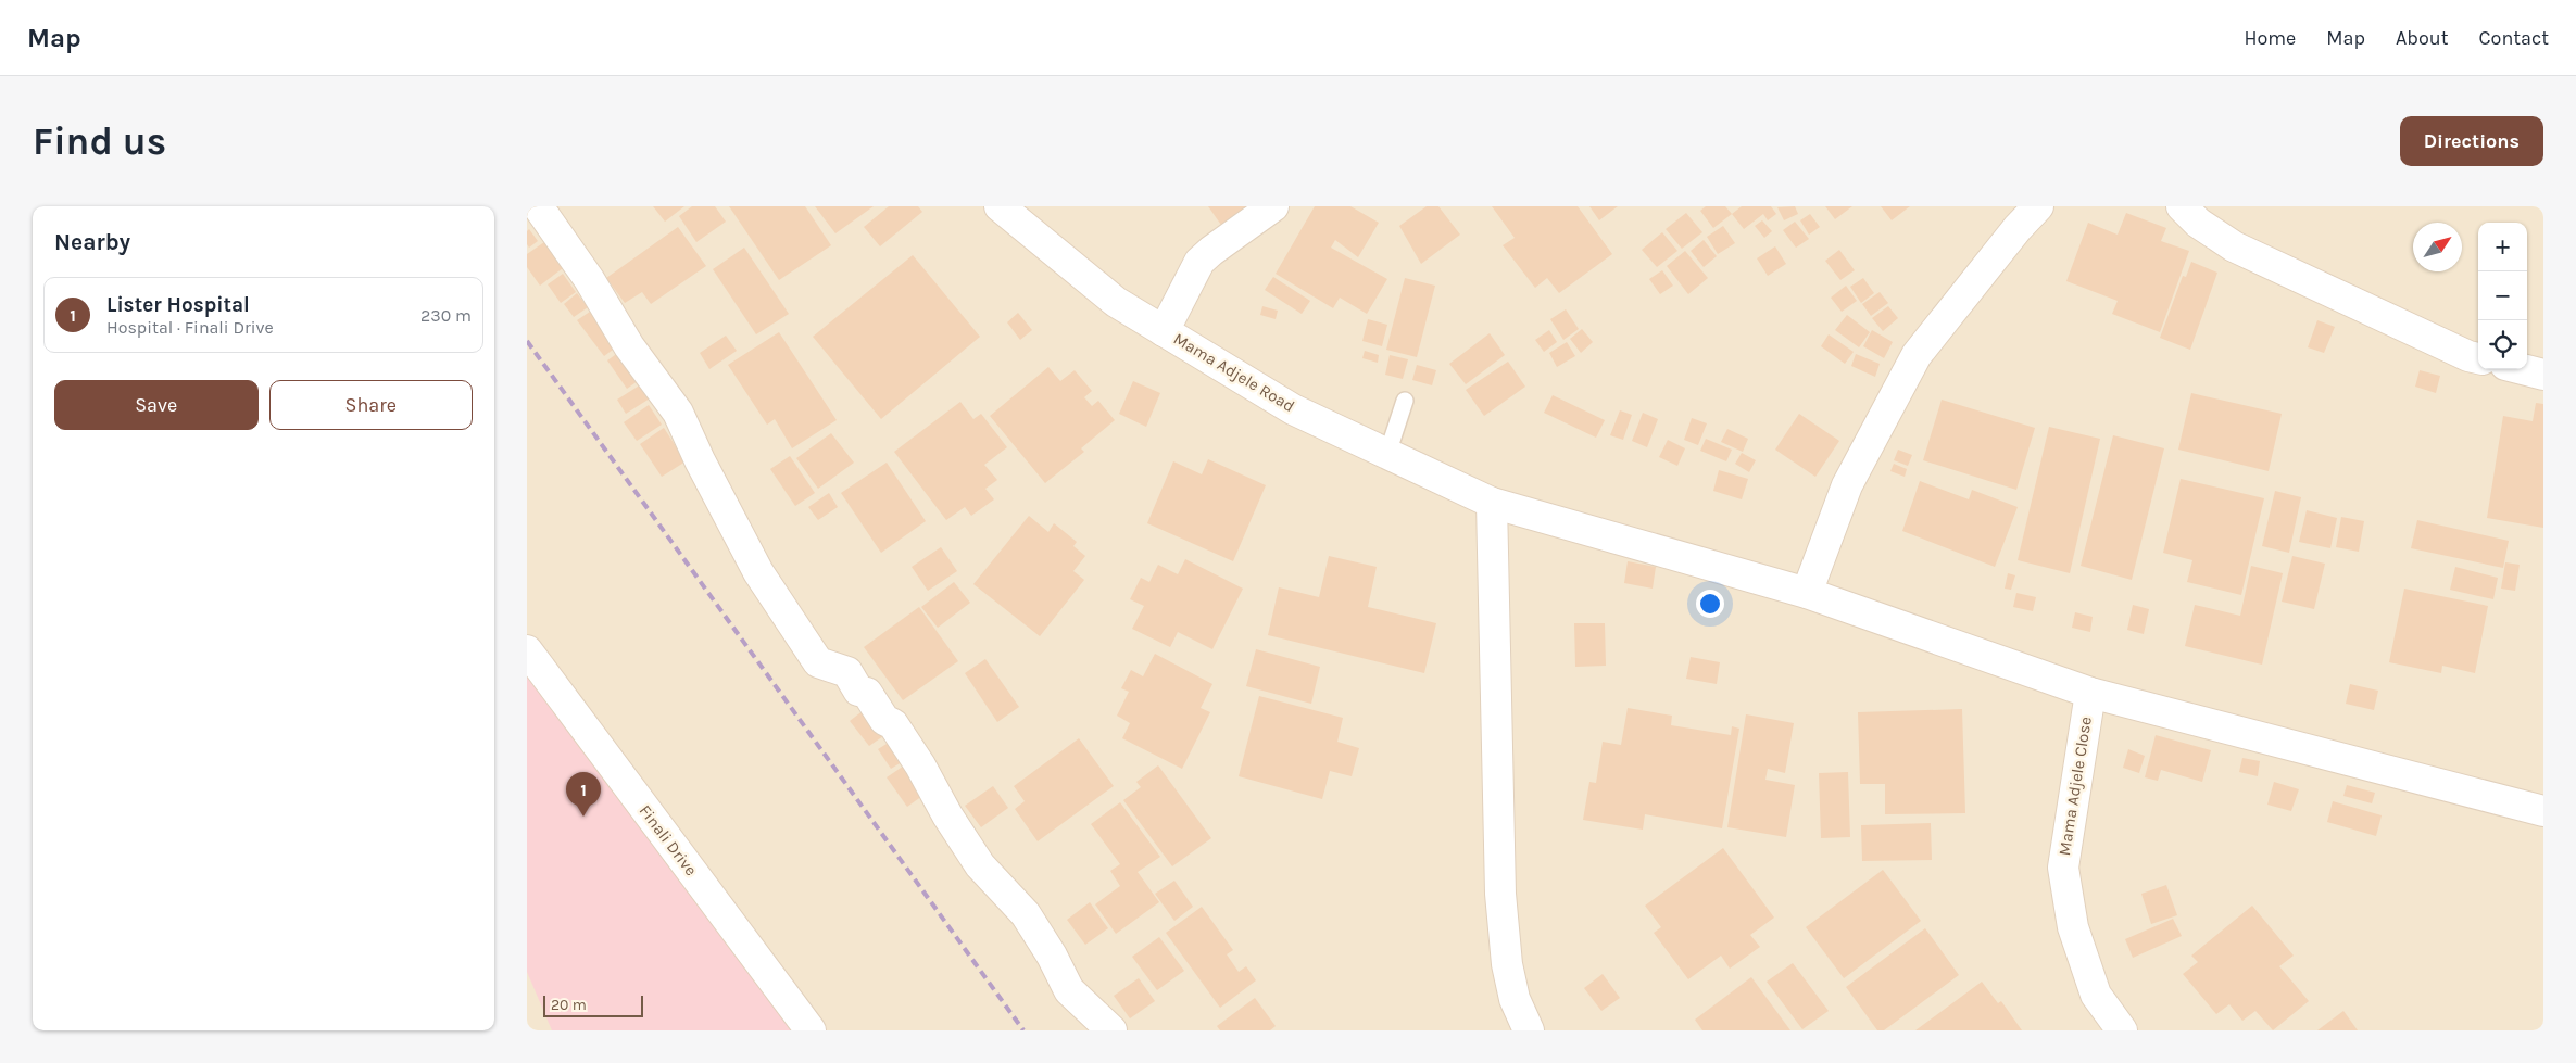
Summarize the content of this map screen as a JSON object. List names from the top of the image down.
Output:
{
  "streets": {
    "street": ["Mama Adjele Road", "Mama Adjele Close", "Finali Drive"]
  },
  "crossings": [
    ["Mama Adjele Road", "Mama Adjele Close"]
  ],
  "scale_bar": "20 m",
  "north": "top right",
  "page": {
    "header": "Map",
    "nav": [
      "Home",
      "Map",
      "About",
      "Contact"
    ],
    "buttons": [
      "Directions",
      ["Save", "Share"]
    ],
    "title": "Find us",
    "heading": "Nearby",
    "map_buttons": ["+", "−"],
    "list": [
      {
        "mark": "1",
        "name": "Lister Hospital",
        "note": "Hospital · Finali Drive",
        "value": "230 m"
      }
    ],
    "pins": "1",
    "scale": "20 m"
  }
}
